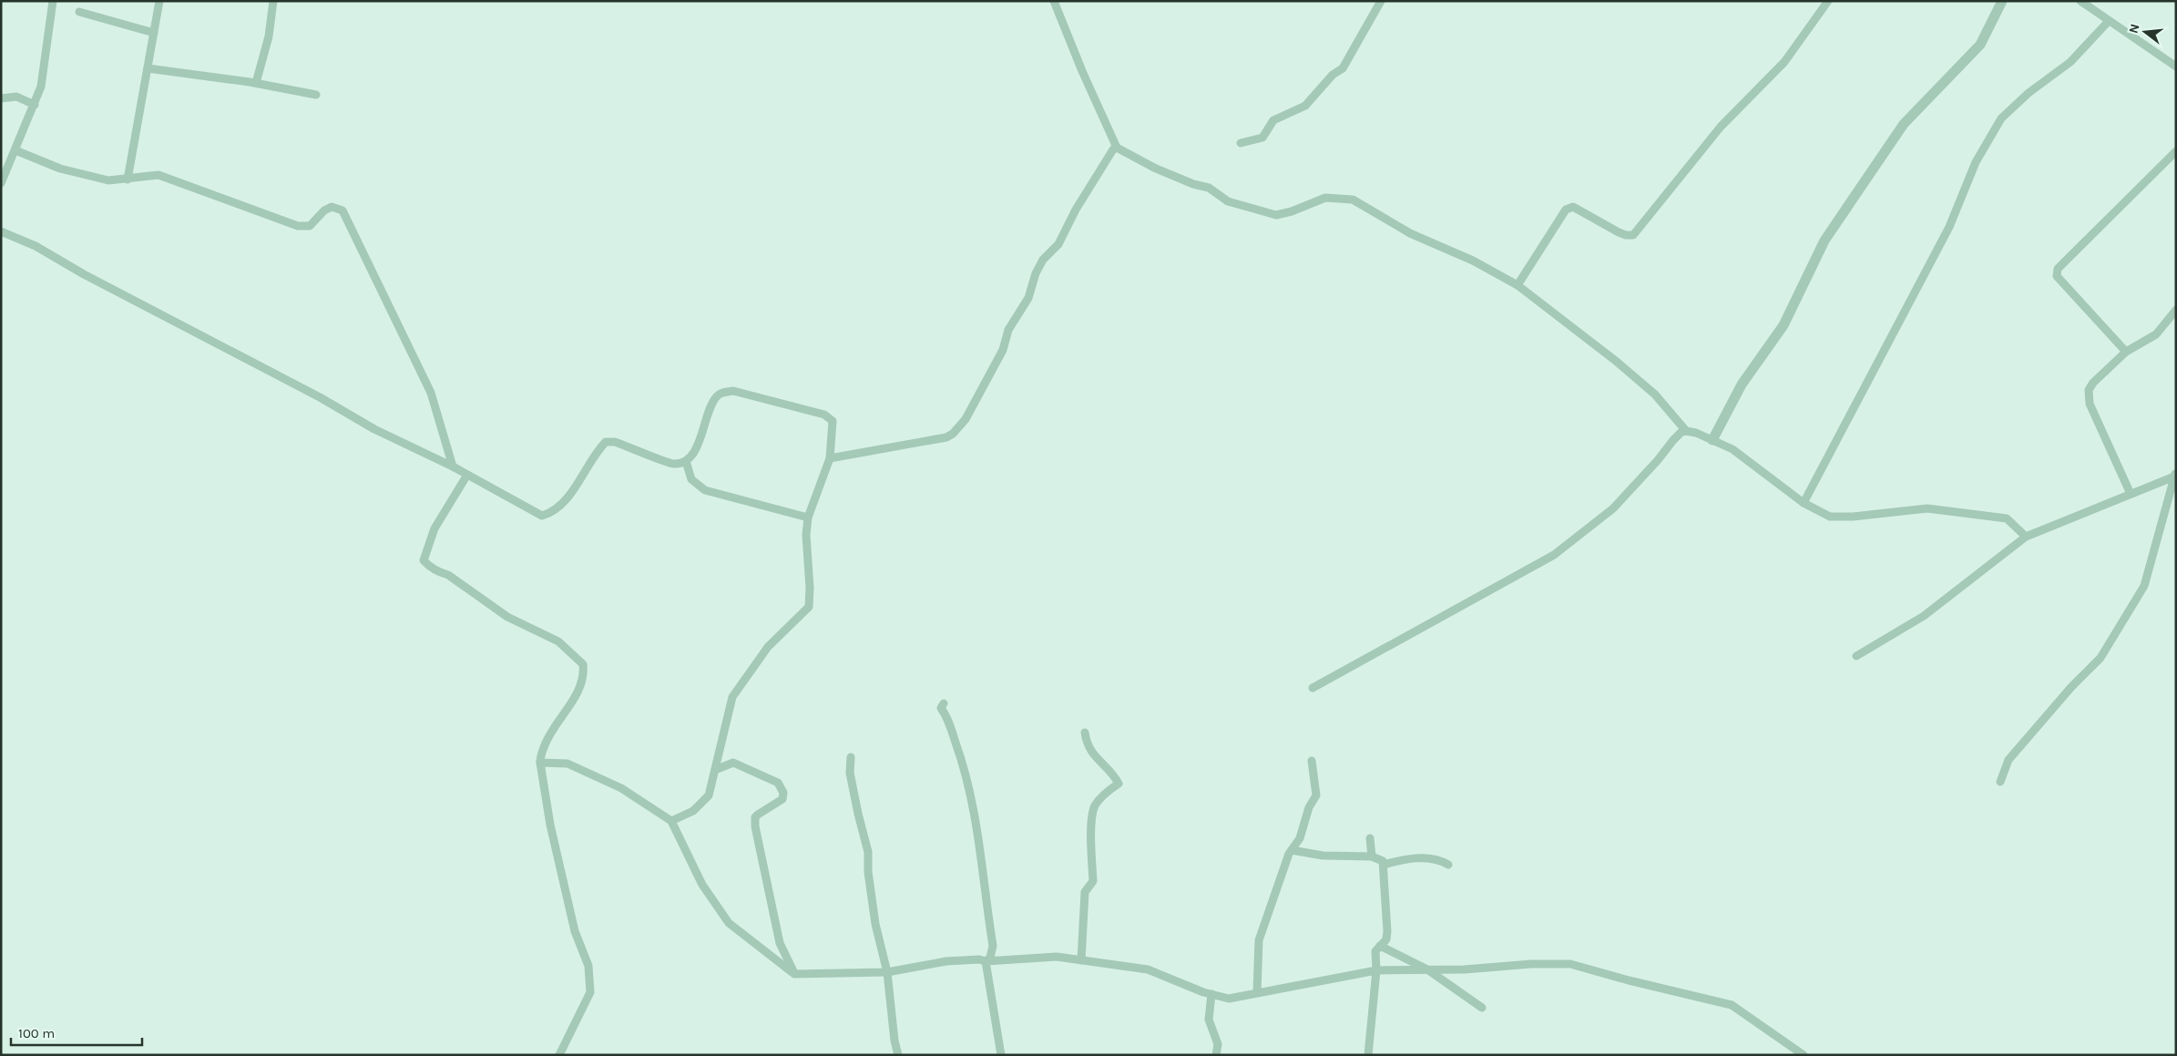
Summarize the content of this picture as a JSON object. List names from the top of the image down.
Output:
{
  "scale_bar": "100 m",
  "north": "left"
}
